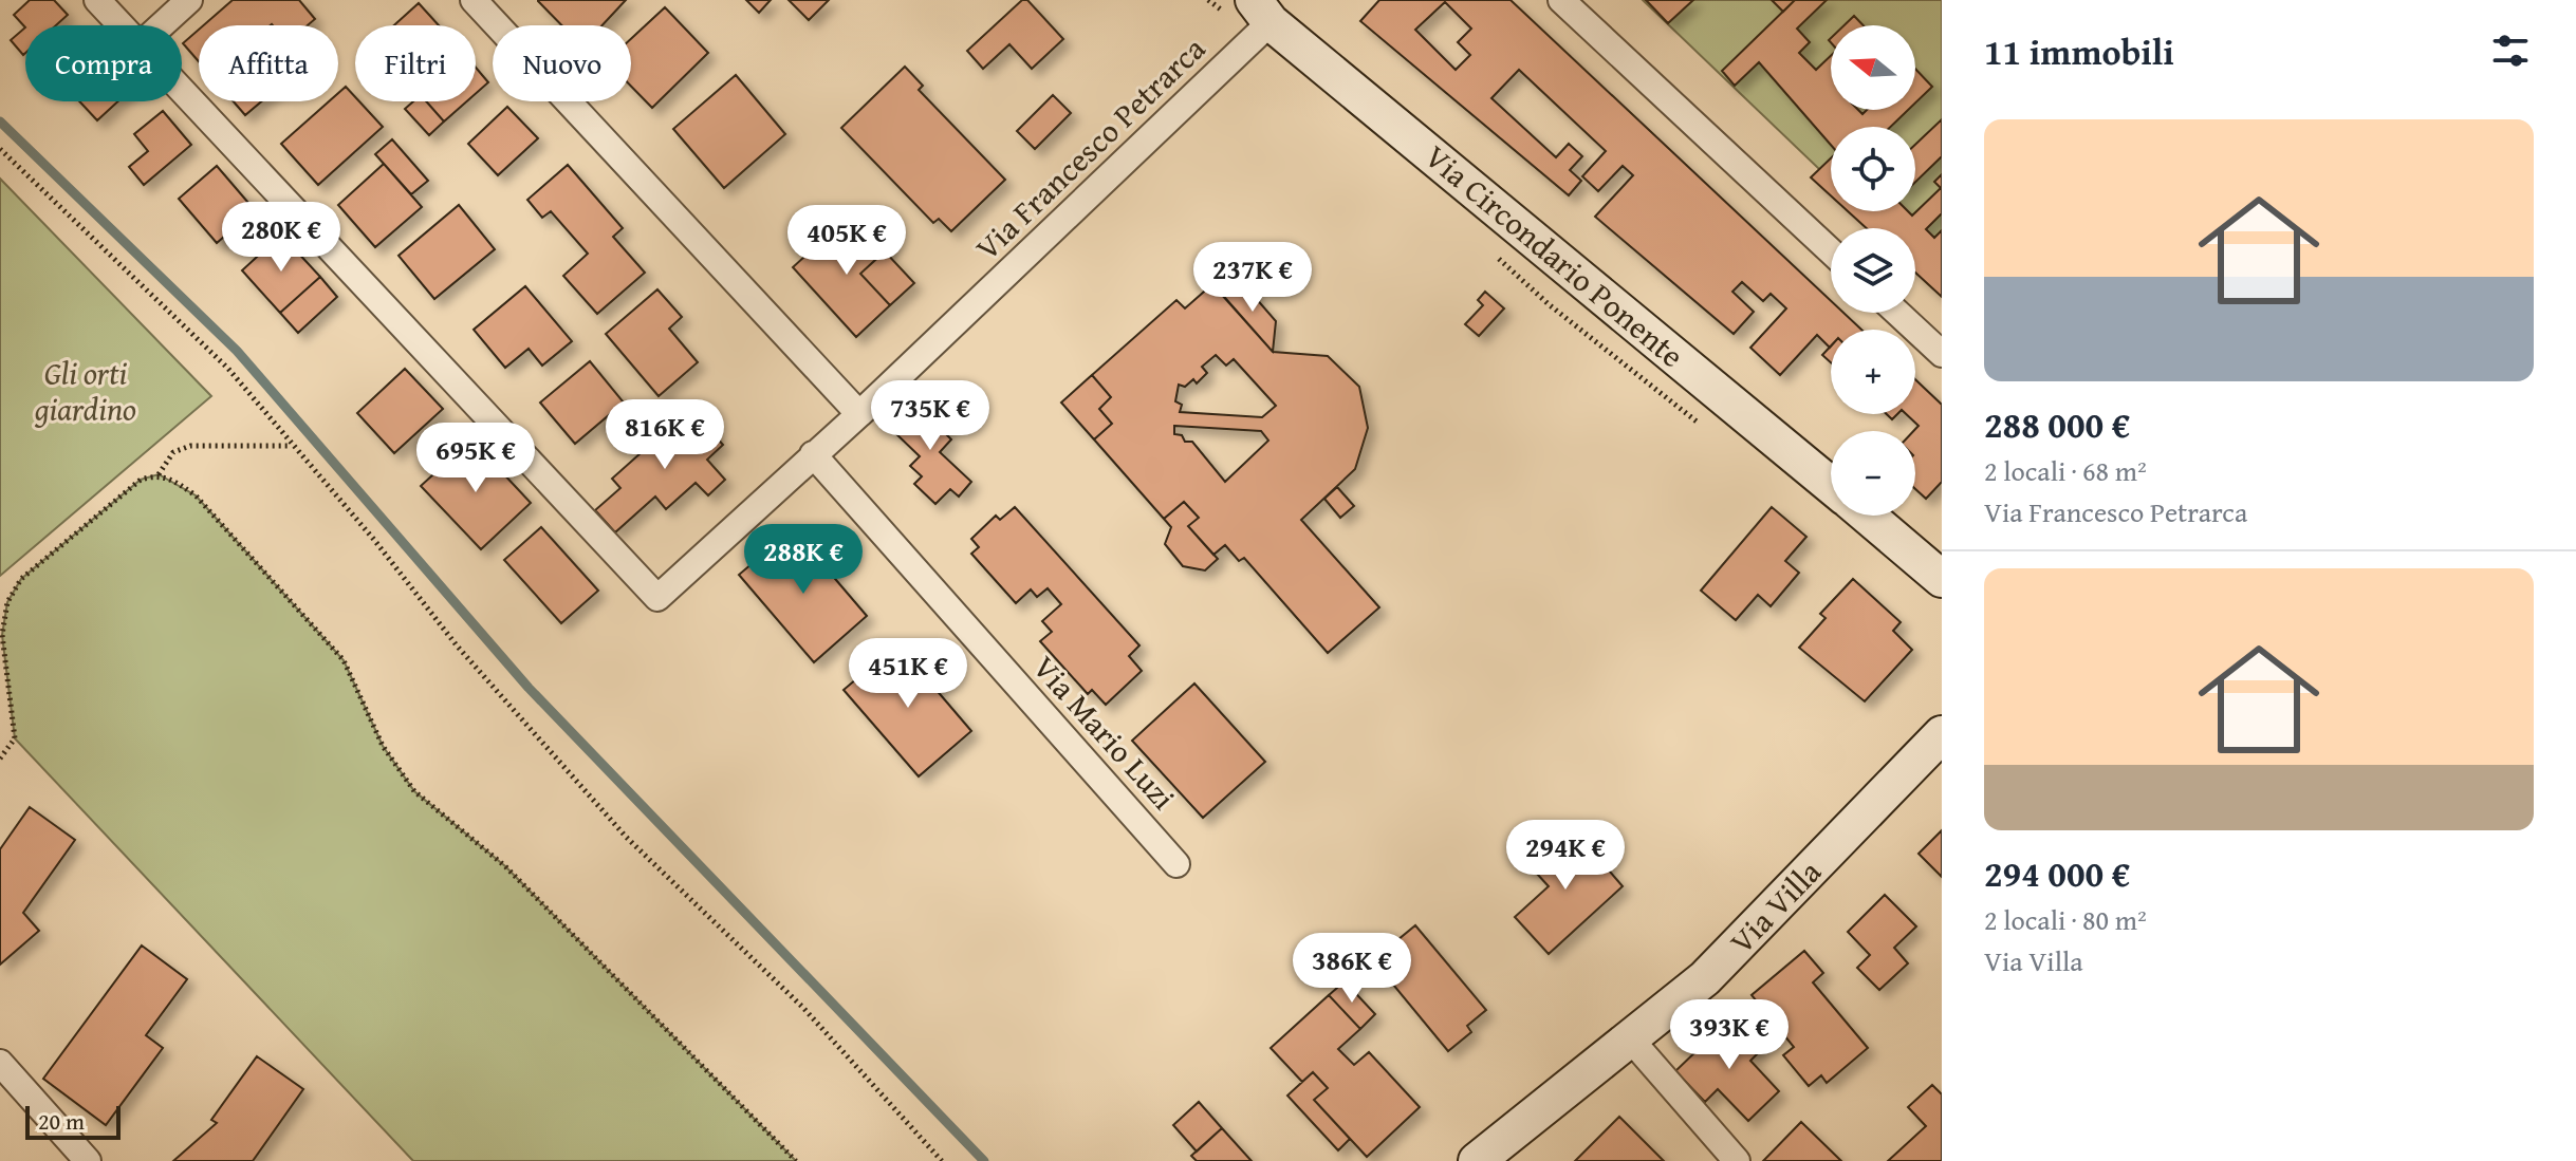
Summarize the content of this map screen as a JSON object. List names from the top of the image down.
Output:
{
  "streets": {
    "street": [
      "Via Francesco Petrarca",
      "Via Circondario Ponente",
      "Via Mario Luzi",
      "Via Villa"
    ]
  },
  "crossings": [
    ["Via Francesco Petrarca", "Via Circondario Ponente"],
    ["Via Francesco Petrarca", "Via Mario Luzi"]
  ],
  "parks": ["Gli orti giardino"],
  "scale_bar": "20 m",
  "north": "left",
  "page": {
    "heading": "11 immobili",
    "map_buttons": ["+", "−"],
    "chip": [
      "Compra",
      "Affitta",
      "Filtri",
      "Nuovo"
    ],
    "list": [
      {
        "name": "288 000 €",
        "note": "2 locali · 68 m² · Via Francesco Petrarca"
      },
      {
        "name": "294 000 €",
        "note": "2 locali · 80 m² · Via Villa"
      }
    ],
    "price": [
      "280K €",
      "405K €",
      "237K €",
      "735K €",
      "816K €",
      "695K €",
      "288K €",
      "451K €",
      "294K €",
      "386K €",
      "393K €"
    ],
    "scale": "20 m"
  }
}
